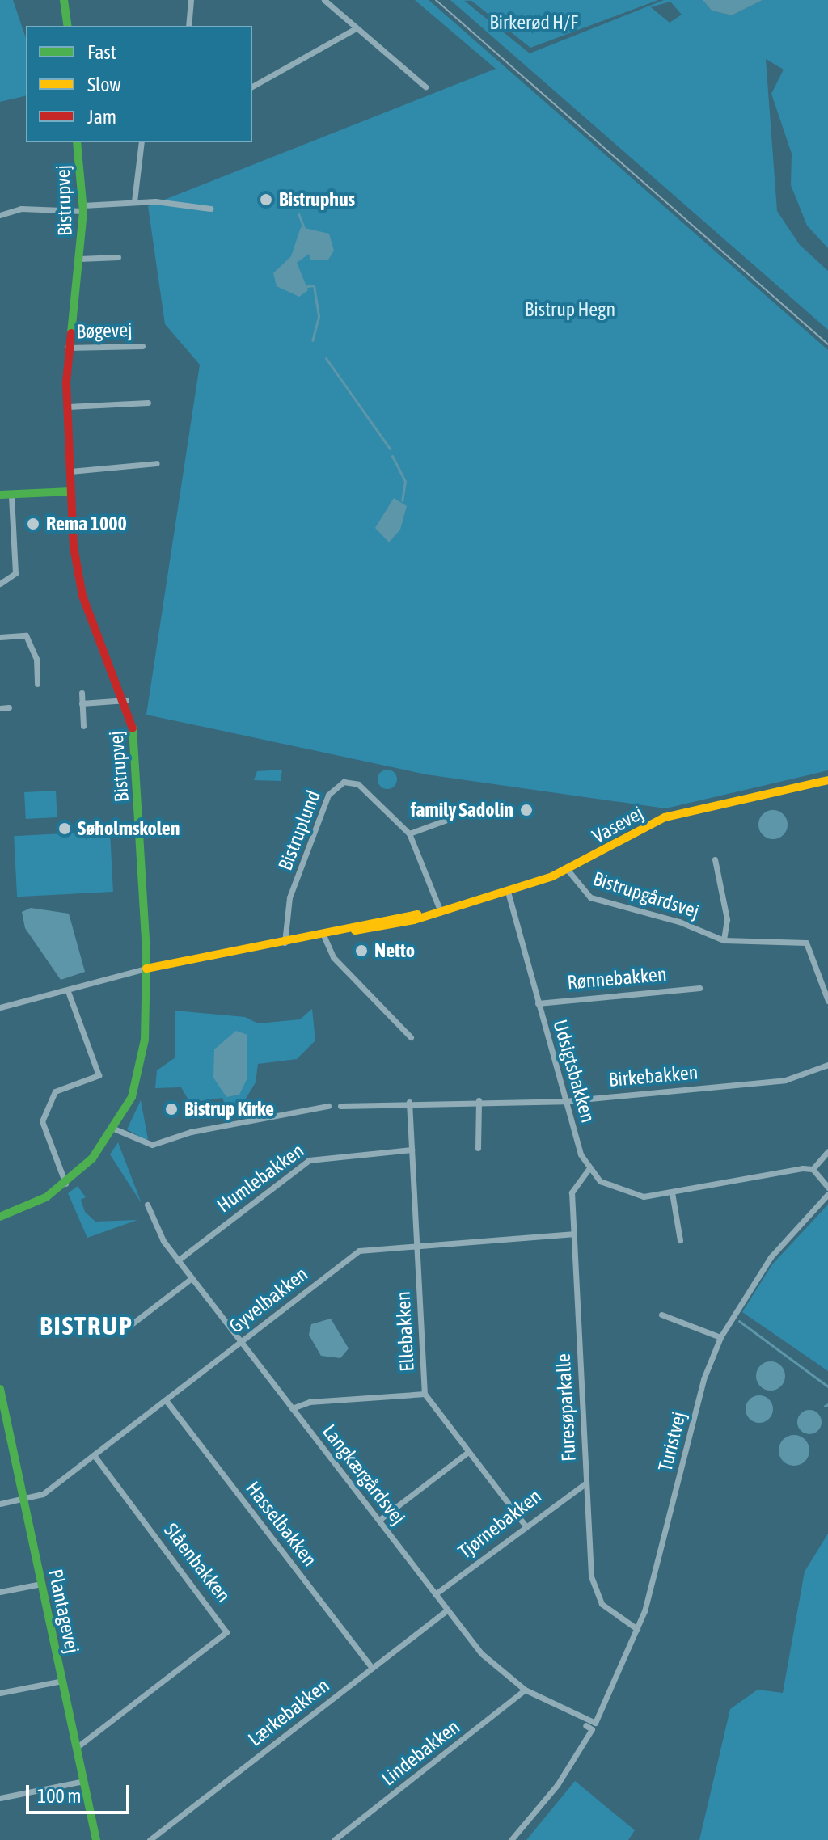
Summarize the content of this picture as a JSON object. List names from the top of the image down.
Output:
{
  "streets": {
    "street": [
      "Bistrupvej",
      "Bøgevej",
      "Vasevej",
      "Bistruplund",
      "Bistrupgårdsvej",
      "Rønnebakken",
      "Udsigtsbakken",
      "Birkebakken",
      "Humlebakken",
      "Gyvelbakken",
      "Ellebakken",
      "Furesøparkalle",
      "Turistvej",
      "Langkærgårdsvej",
      "Hasselbakken",
      "Tjørnebakken",
      "Slåenbakken",
      "Plantagevej",
      "Lærkebakken",
      "Lindebakken"
    ]
  },
  "crossings": [
    ["Bistrupvej", "Bøgevej"],
    ["Bistrupvej", "Vasevej"],
    ["Vasevej", "Bistruplund"],
    ["Vasevej", "Bistrupgårdsvej"],
    ["Vasevej", "Udsigtsbakken"],
    ["Rønnebakken", "Udsigtsbakken"],
    ["Udsigtsbakken", "Birkebakken"],
    ["Udsigtsbakken", "Furesøparkalle"],
    ["Birkebakken", "Ellebakken"],
    ["Humlebakken", "Ellebakken"],
    ["Humlebakken", "Langkærgårdsvej"],
    ["Gyvelbakken", "Ellebakken"],
    ["Gyvelbakken", "Furesøparkalle"],
    ["Gyvelbakken", "Langkærgårdsvej"],
    ["Gyvelbakken", "Hasselbakken"],
    ["Gyvelbakken", "Slåenbakken"],
    ["Gyvelbakken", "Plantagevej"],
    ["Ellebakken", "Tjørnebakken"],
    ["Furesøparkalle", "Turistvej"],
    ["Furesøparkalle", "Tjørnebakken"],
    ["Turistvej", "Langkærgårdsvej"],
    ["Langkærgårdsvej", "Tjørnebakken"],
    ["Langkærgårdsvej", "Lærkebakken"],
    ["Langkærgårdsvej", "Lindebakken"],
    ["Hasselbakken", "Lærkebakken"],
    ["Slåenbakken", "Plantagevej"]
  ],
  "districts": ["BISTRUP"],
  "parks": ["Birkerød H/F", "Bistrup Hegn"],
  "places": [
    "Bistruphus",
    "Rema 1000",
    "family Sadolin",
    "Søholmskolen",
    "Netto",
    "Bistrup Kirke"
  ],
  "legend": ["Fast", "Slow", "Jam"],
  "scale_bar": "100 m"
}
